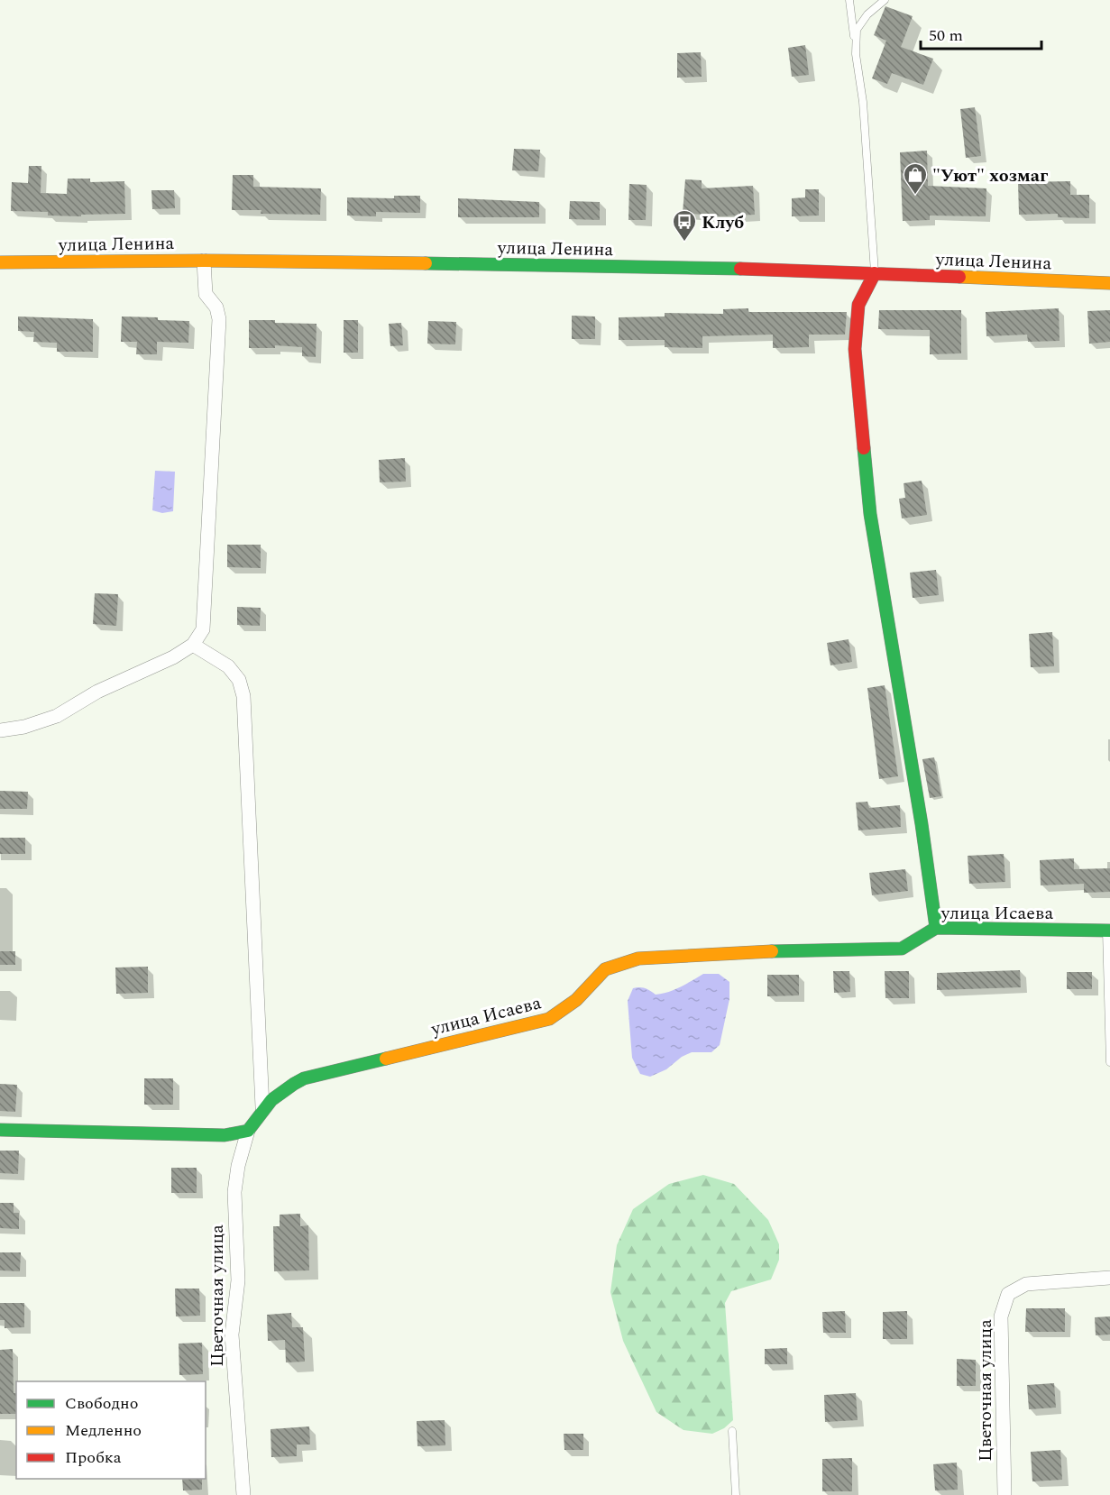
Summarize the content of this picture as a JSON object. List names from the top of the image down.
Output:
{
  "streets": {
    "street": ["улица Ленина", "улица Исаева", "Цветочная улица"]
  },
  "crossings": [
    ["улица Исаева", "Цветочная улица"]
  ],
  "places": {
    "shop": ["\"Уют\" хозмаг"],
    "bus stop": ["Клуб"]
  },
  "legend": ["Свободно", "Медленно", "Пробка"],
  "scale_bar": "50 m"
}
